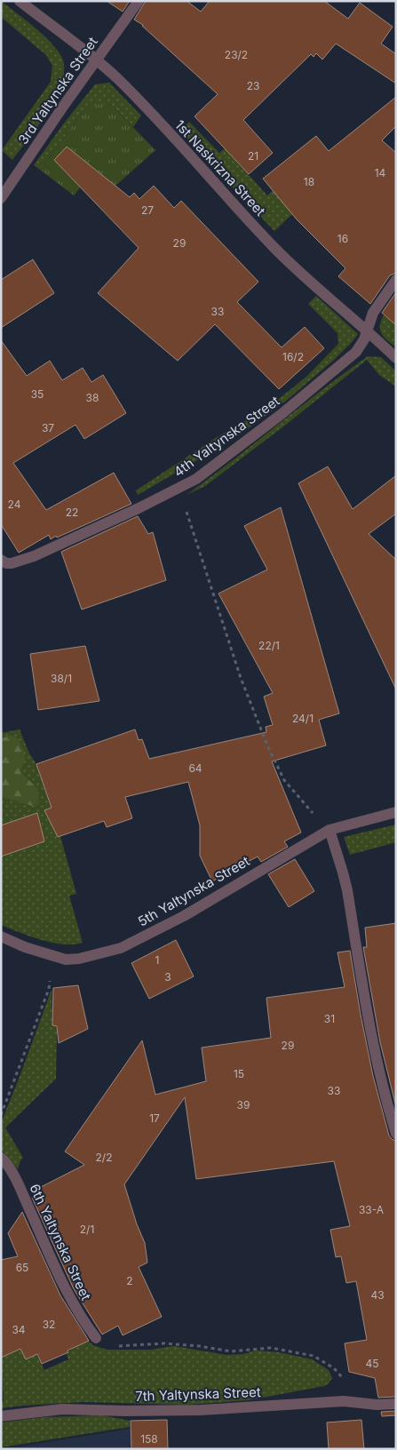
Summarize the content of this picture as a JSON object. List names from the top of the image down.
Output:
{
  "streets": {
    "street": [
      "3rd Yaltynska Street",
      "1st Naskrizna Street",
      "4th Yaltynska Street",
      "5th Yaltynska Street",
      "6th Yaltynska Street",
      "7th Yaltynska Street"
    ]
  },
  "crossings": [
    ["3rd Yaltynska Street", "1st Naskrizna Street"],
    ["1st Naskrizna Street", "4th Yaltynska Street"]
  ],
  "house_numbers": [
    "23/2",
    "23",
    "21",
    "14",
    "18",
    "27",
    "16",
    "29",
    "33",
    "16/2",
    "35",
    "38",
    "37",
    "24",
    "22",
    "22/1",
    "38/1",
    "24/1",
    "64",
    "1",
    "3",
    "31",
    "29",
    "15",
    "33",
    "39",
    "17",
    "2/2",
    "33-А",
    "2/1",
    "65",
    "2",
    "43",
    "32",
    "34",
    "45",
    "158"
  ]
}
